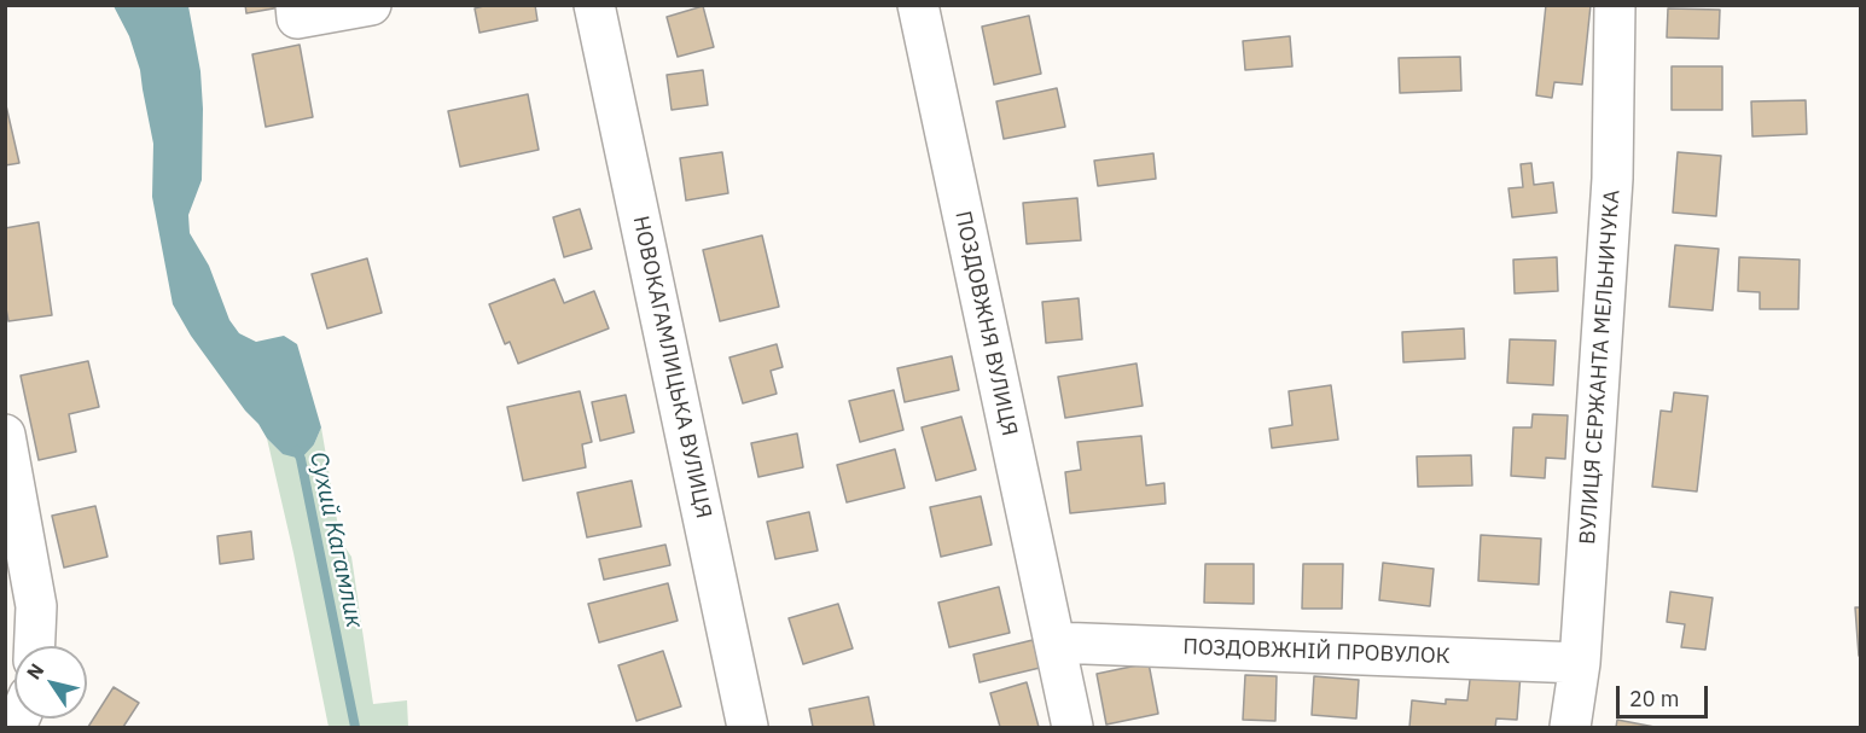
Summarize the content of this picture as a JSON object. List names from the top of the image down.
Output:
{
  "streets": {
    "street": [
      "ПОЗДОВЖНЯ ВУЛИЦЯ",
      "НОВОКАГАМЛИЦЬКА ВУЛИЦЯ",
      "ВУЛИЦЯ СЕРЖАНТА МЕЛЬНИЧУКА",
      "ПОЗДОВЖНІЙ ПРОВУЛОК"
    ]
  },
  "crossings": [
    ["ПОЗДОВЖНЯ ВУЛИЦЯ", "ПОЗДОВЖНІЙ ПРОВУЛОК"],
    ["ВУЛИЦЯ СЕРЖАНТА МЕЛЬНИЧУКА", "ПОЗДОВЖНІЙ ПРОВУЛОК"]
  ],
  "water": ["Сухий Кагамлик"],
  "scale_bar": "20 m",
  "north": "top left"
}
